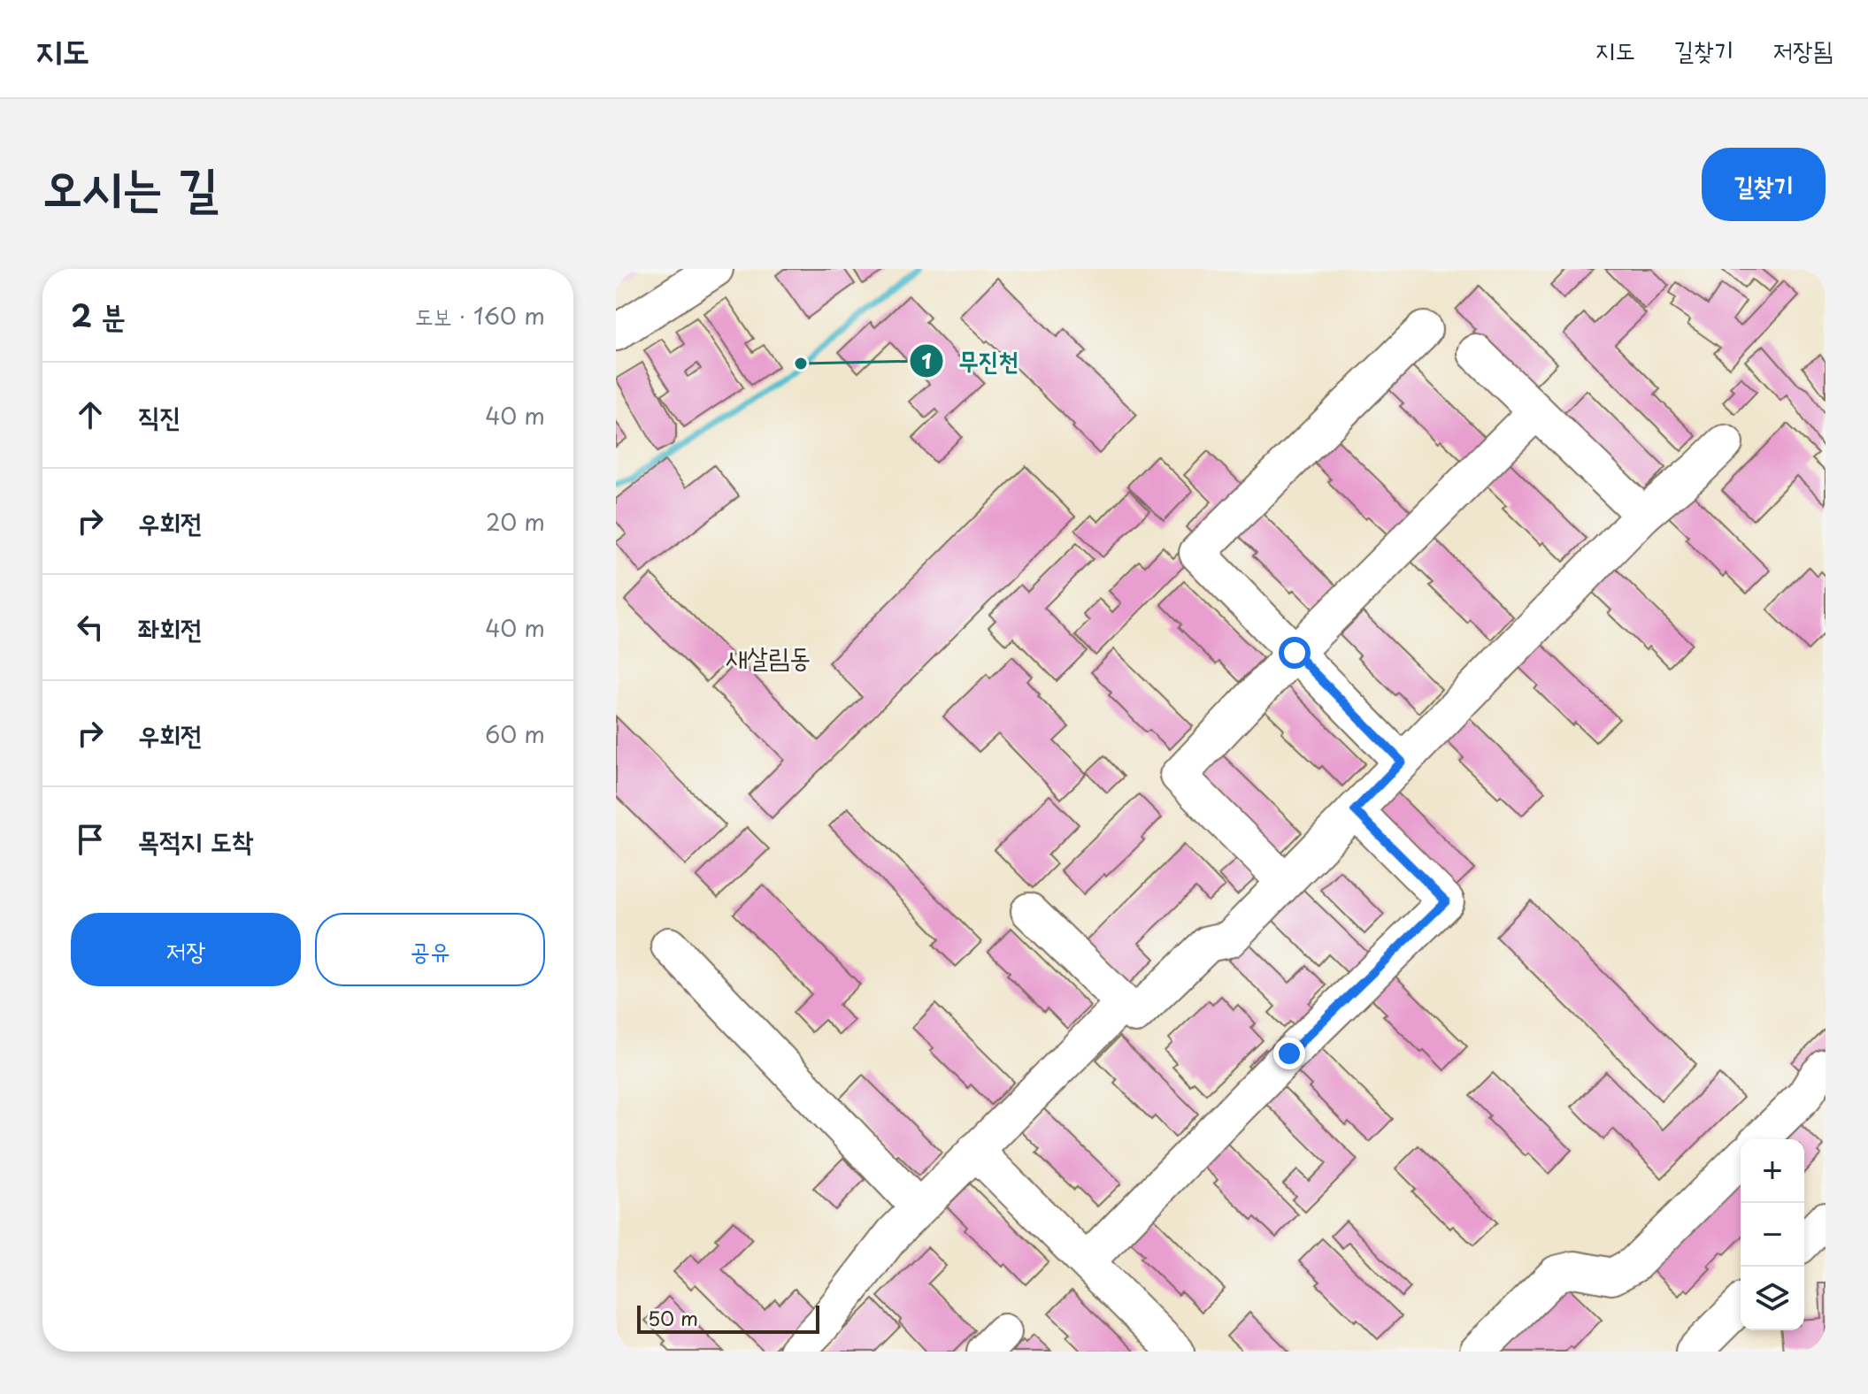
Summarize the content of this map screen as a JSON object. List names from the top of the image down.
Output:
{
  "districts": ["새살림동"],
  "places": ["무진천"],
  "scale_bar": "50 m",
  "page": {
    "header": "지도",
    "nav": ["지도", "길찾기", "저장됨"],
    "title": "오시는 길",
    "buttons": [
      "길찾기",
      ["저장", "공유"]
    ],
    "heading": ["2 분", "도보 · 160 m"],
    "list": [
      ["직진", "40 m"],
      ["우회전", "20 m"],
      ["좌회전", "40 m"],
      ["우회전", "60 m"],
      "목적지 도착"
    ],
    "map_buttons": ["+", "−"],
    "scale": "50 m"
  }
}
